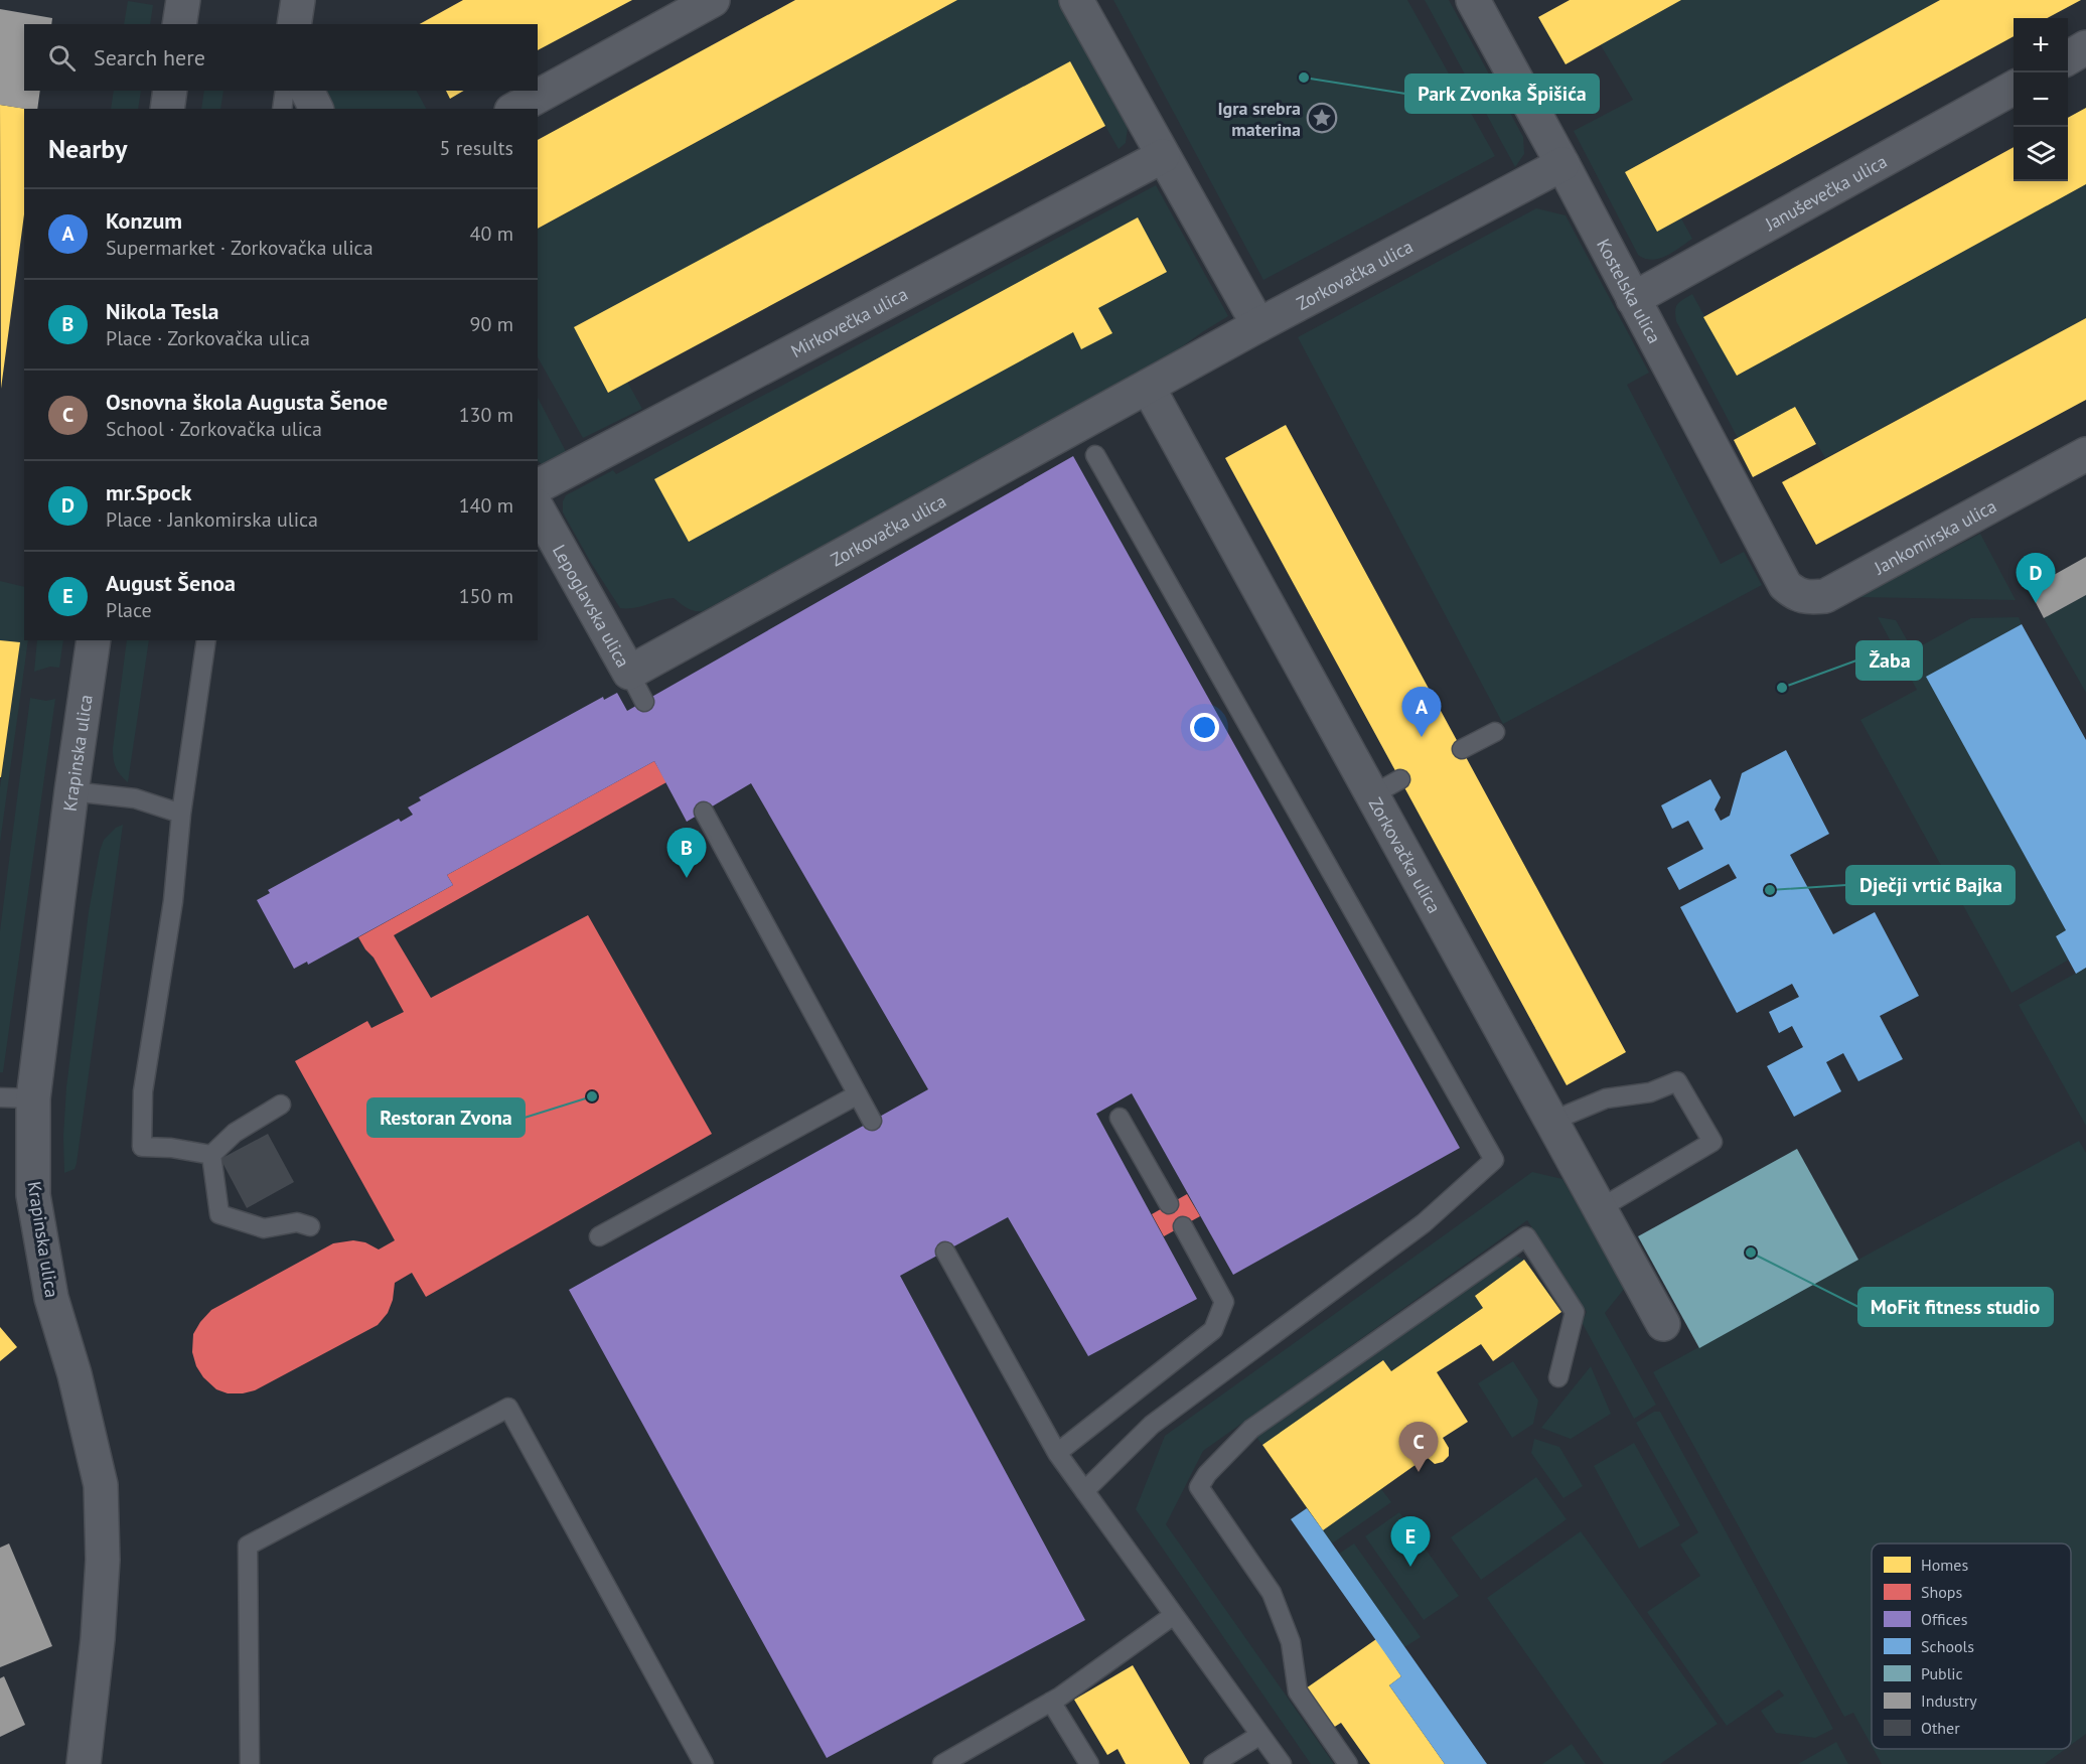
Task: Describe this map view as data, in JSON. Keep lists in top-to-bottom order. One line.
{"streets":{"street":["Januševečka ulica","Zorkovačka ulica","Kostelska ulica","Mirkovečka ulica","Jankomirska ulica","Lepoglavska ulica","Krapinska ulica"]},"crossings":[["Januševečka ulica","Kostelska ulica"],["Zorkovačka ulica","Kostelska ulica"],["Zorkovačka ulica","Lepoglavska ulica"],["Kostelska ulica","Jankomirska ulica"]],"places":{"other":["Park Zvonka Špišića","Žaba","Dječji vrtić Bajka","Restoran Zvona","MoFit fitness studio"],"place":["Igra srebra materina"]},"legend":["Homes","Shops","Offices","Schools","Public","Industry","Other"],"page":{"map_buttons":["+","−"],"search":"Search here","heading":["Nearby","5 results"],"list":[{"mark":"A","name":"Konzum","note":"Supermarket · Zorkovačka ulica","value":"40 m"},{"mark":"B","name":"Nikola Tesla","note":"Place · Zorkovačka ulica","value":"90 m"},{"mark":"C","name":"Osnovna škola Augusta Šenoe","note":"School · Zorkovačka ulica","value":"130 m"},{"mark":"D","name":"mr.Spock","note":"Place · Jankomirska ulica","value":"140 m"},{"mark":"E","name":"August Šenoa","note":"Place","value":"150 m"}],"pins":["D","A","B","C","E"]}}
